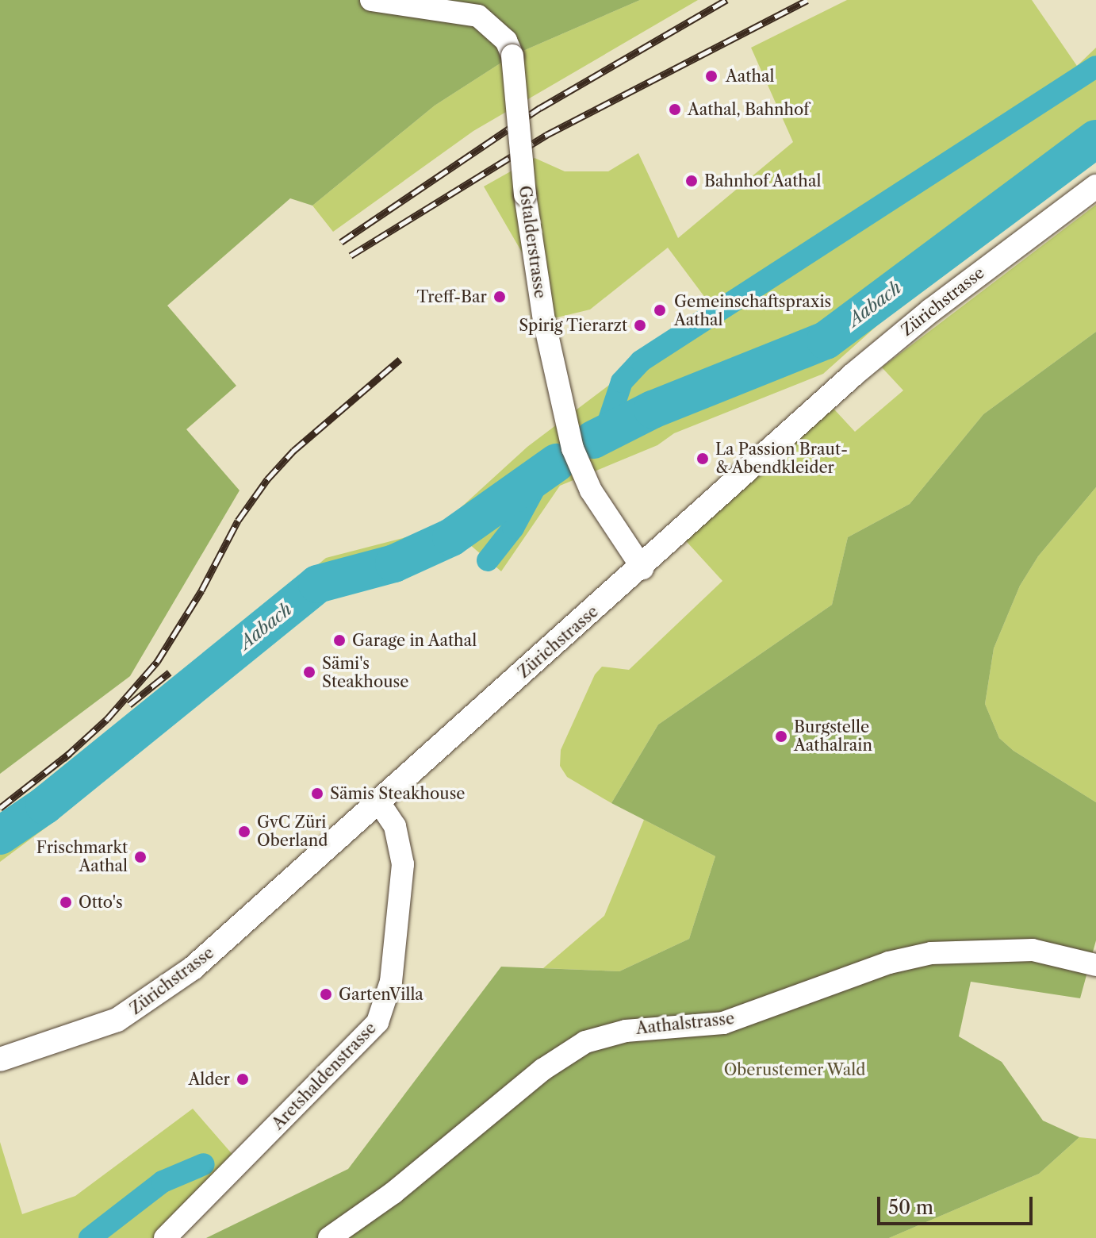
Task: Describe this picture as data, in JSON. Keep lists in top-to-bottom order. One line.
{"streets":{"main road":["Zürichstrasse"],"street":["Gstalderstrasse","Aathalstrasse","Aretshaldenstrasse"]},"crossings":[["Gstalderstrasse","Zürichstrasse"],["Zürichstrasse","Aretshaldenstrasse"]],"water":["Aabach"],"parks":["Oberustemer Wald"],"places":["Aathal","Aathal, Bahnhof","Bahnhof Aathal","Treff-Bar","Gemeinschaftspraxis Aathal","Spirig Tierarzt","La Passion Braut- & Abendkleider","Garage in Aathal","Sämi's Steakhouse","Burgstelle Aathalrain","Sämis Steakhouse","GvC Züri Oberland","Frischmarkt Aathal","Otto's","GartenVilla","Alder"],"scale_bar":"50 m"}
